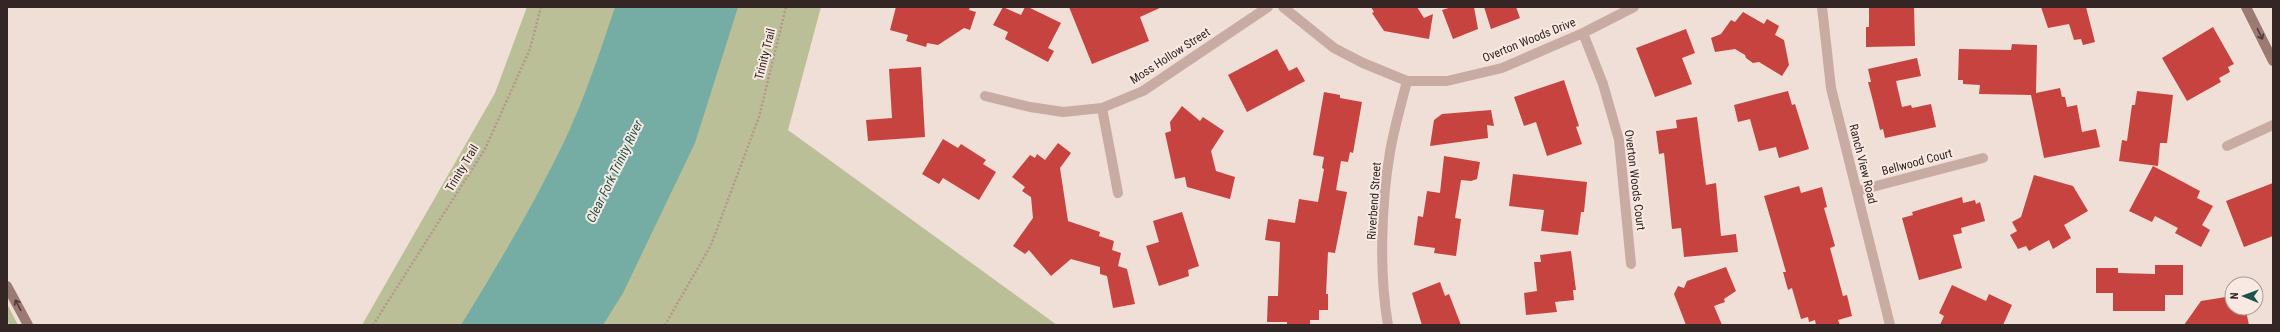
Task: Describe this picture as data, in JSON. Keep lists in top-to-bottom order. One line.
{"streets":{"street":["Overton Woods Drive","Moss Hollow Street","Bellwood Court","Ranch View Road","Overton Woods Court","Riverbend Street"],"path":["Trinity Trail"]},"crossings":[["Overton Woods Drive","Overton Woods Court"],["Overton Woods Drive","Riverbend Street"],["Bellwood Court","Ranch View Road"]],"water":["Clear Fork Trinity River"],"north":"left"}
